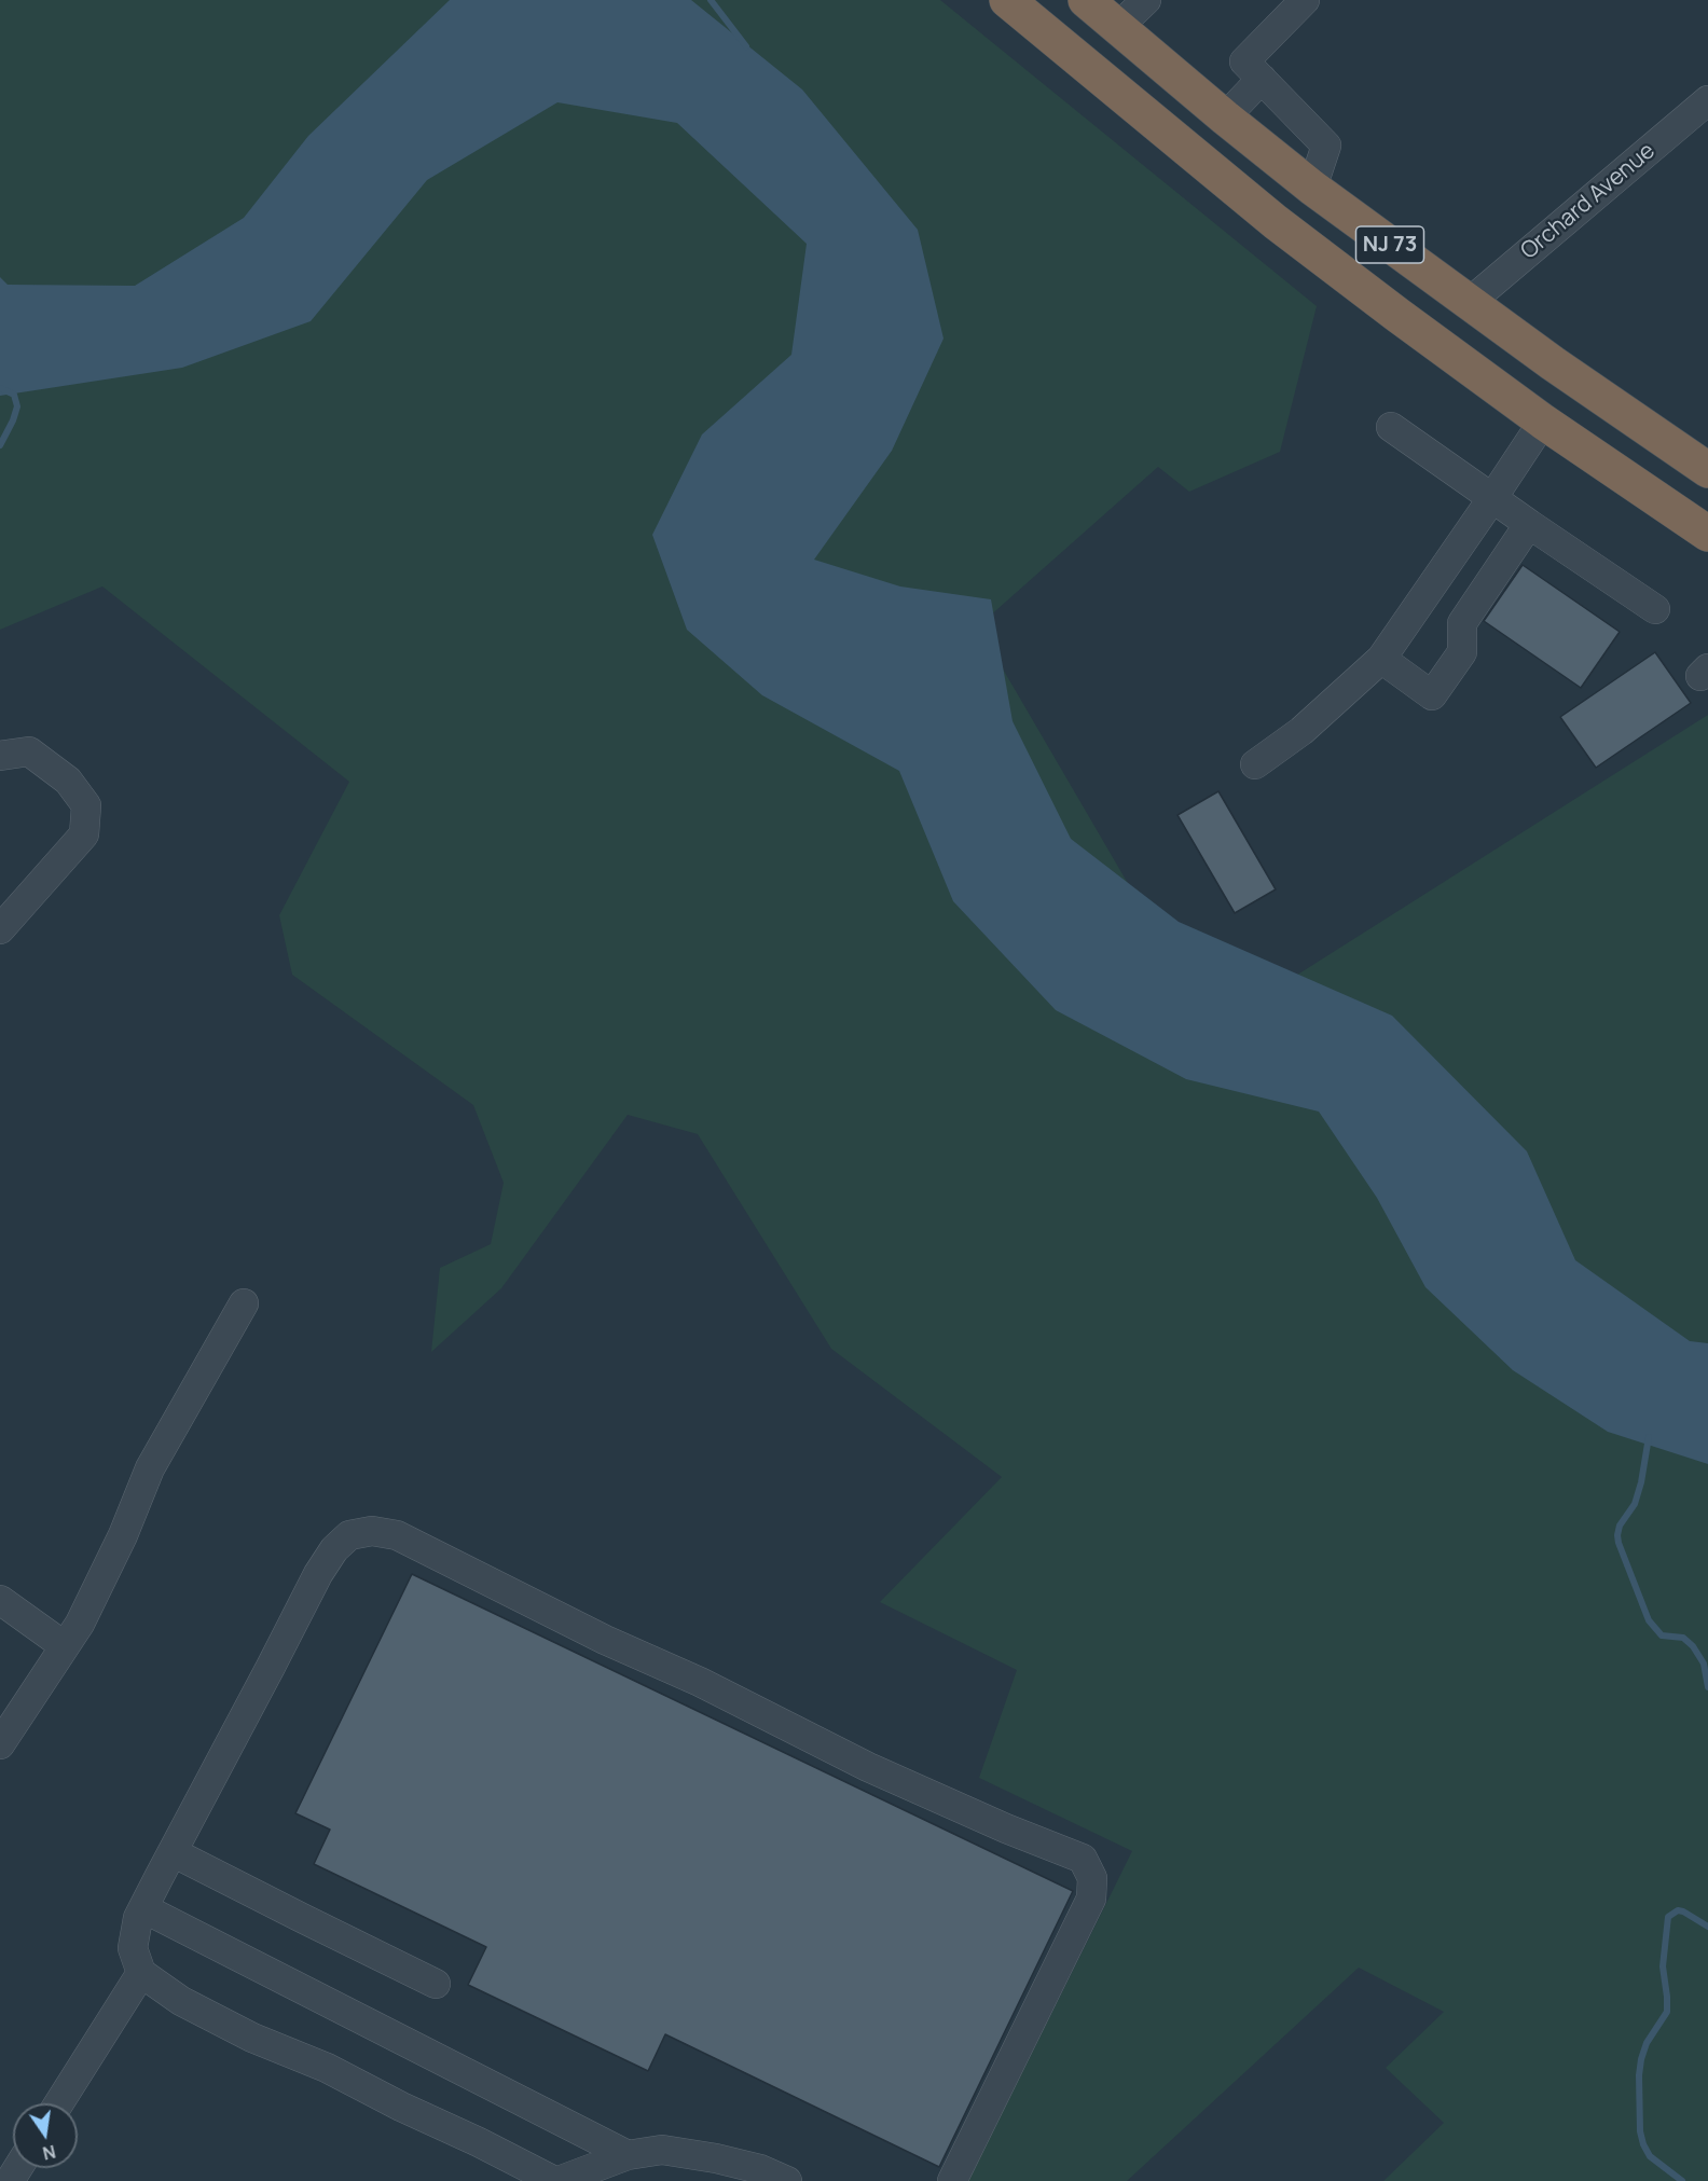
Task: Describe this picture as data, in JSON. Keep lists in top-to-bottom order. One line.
{"streets":{"highway":["NJ 73"],"street":["Orchard Avenue"]},"crossings":[["Orchard Avenue","NJ 73"]],"north":"bottom"}
